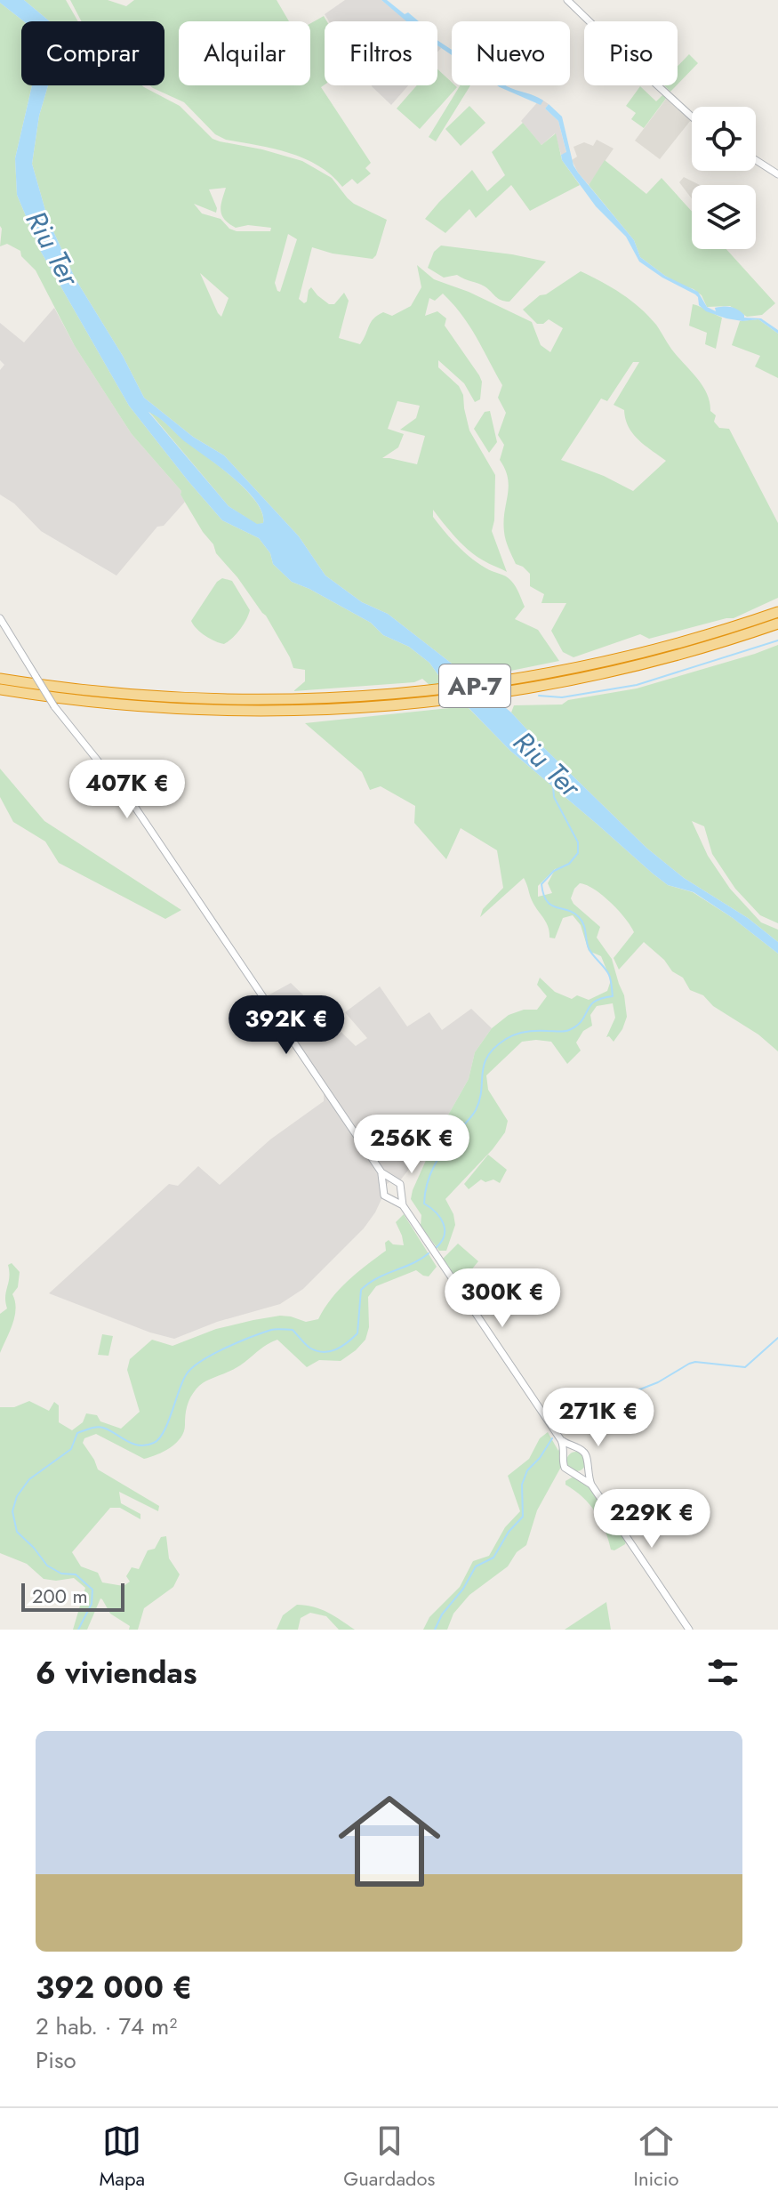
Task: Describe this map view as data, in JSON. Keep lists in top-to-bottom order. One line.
{"streets":{"highway":["AP-7"]},"water":["Riu Ter"],"scale_bar":"200 m","page":{"chip":["Comprar","Alquilar","Filtros","Nuevo","Piso"],"price":["407K €","392K €","256K €","300K €","271K €","229K €"],"scale":"200 m","heading":"6 viviendas","list":[{"name":"392 000 €","note":"2 hab. · 74 m² · Piso"}],"tabs":["Mapa","Guardados","Inicio"]}}
